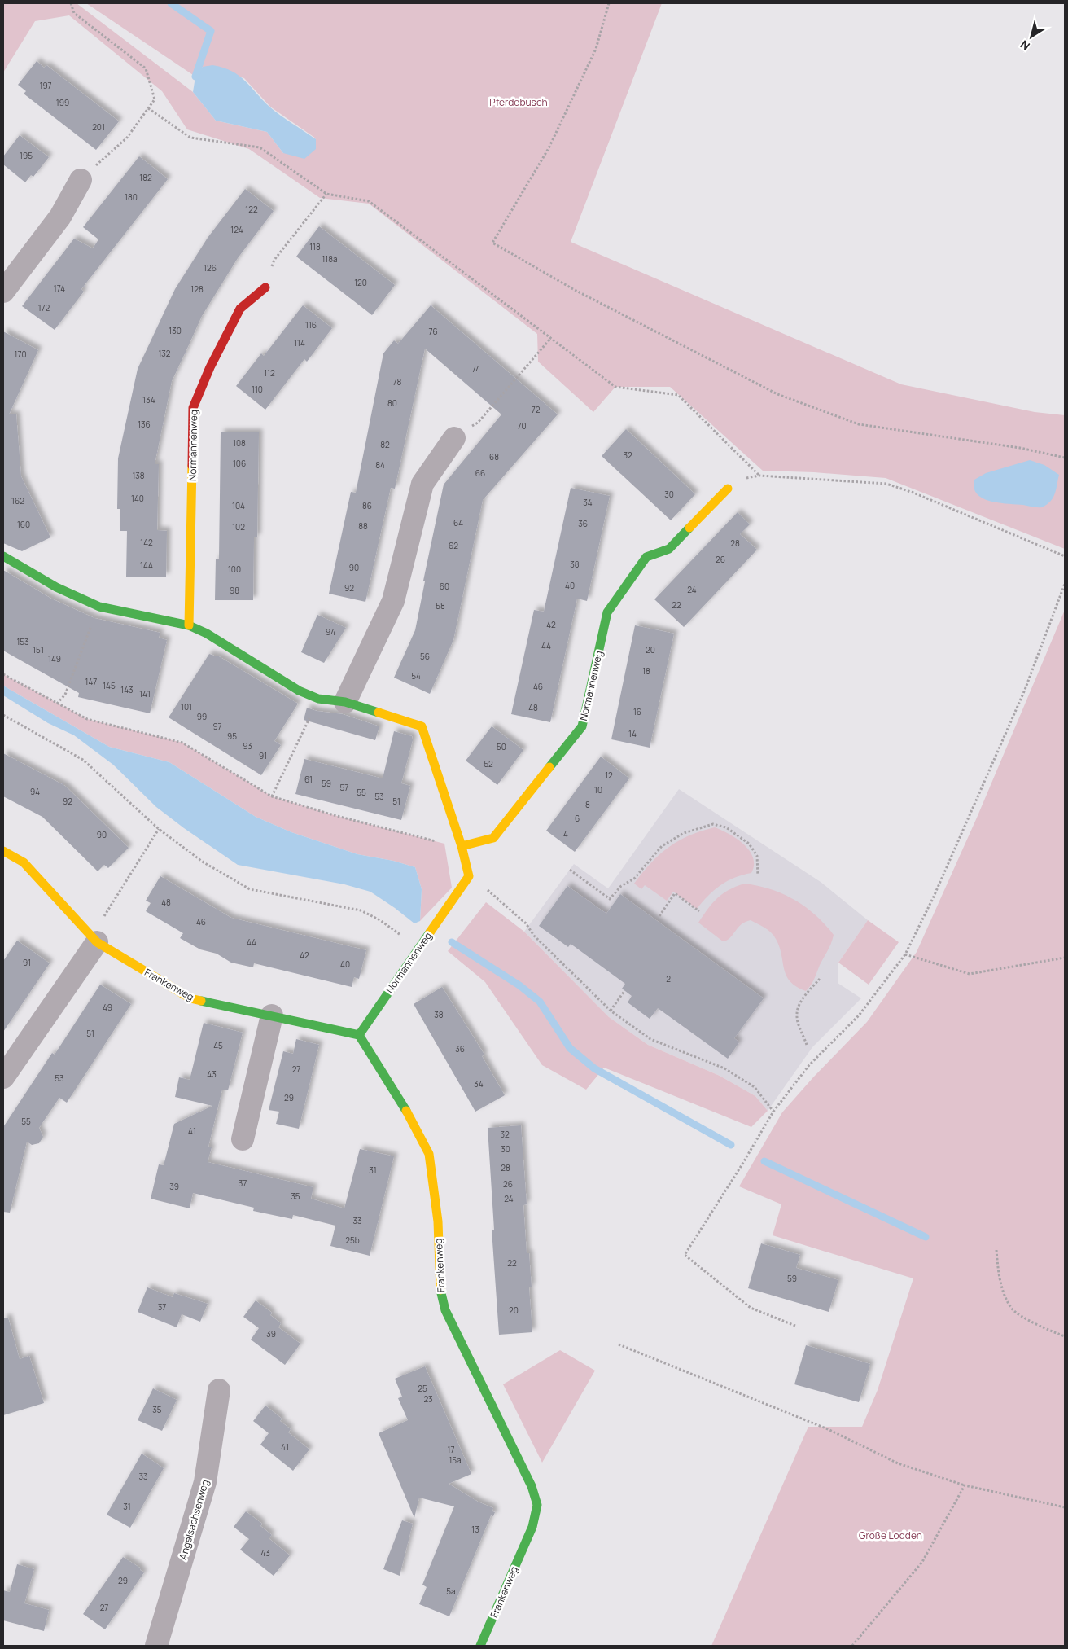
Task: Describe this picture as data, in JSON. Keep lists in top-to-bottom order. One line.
{"streets":{"street":["Normannenweg","Frankenweg","Angelsachsenweg"]},"crossings":[["Normannenweg","Frankenweg"]],"parks":["Pferdebusch","Große Lodden"],"house_numbers":["197","199","201","195","182","180","122","124","118","118a","126","120","174","128","172","116","130","76","114","132","170","74","112","78","110","134","80","72","136","70","108","82","32","68","106","84","66","138","30","140","162","34","104","86","64","36","160","88","102","142","28","62","26","38","144","90","100","40","60","92","24","98","22","58","42","94","153","44","151","20","56","149","18","54","147","145","46","143","141","101","48","16","99","97","14","95","93","50","91","52","12","61","59","57","10","94","55","53","92","51","8","6","4","90","48","46","44","42","91","40","2","49","38","51","45","36","27","43","53","34","29","55","41","32","30","28","31","37","26","39","35","24","33","25b","22","59","37","20","39","25","23","35","41","17","15a","33","31","13","43","29","5a","27"],"north":"bottom left"}
